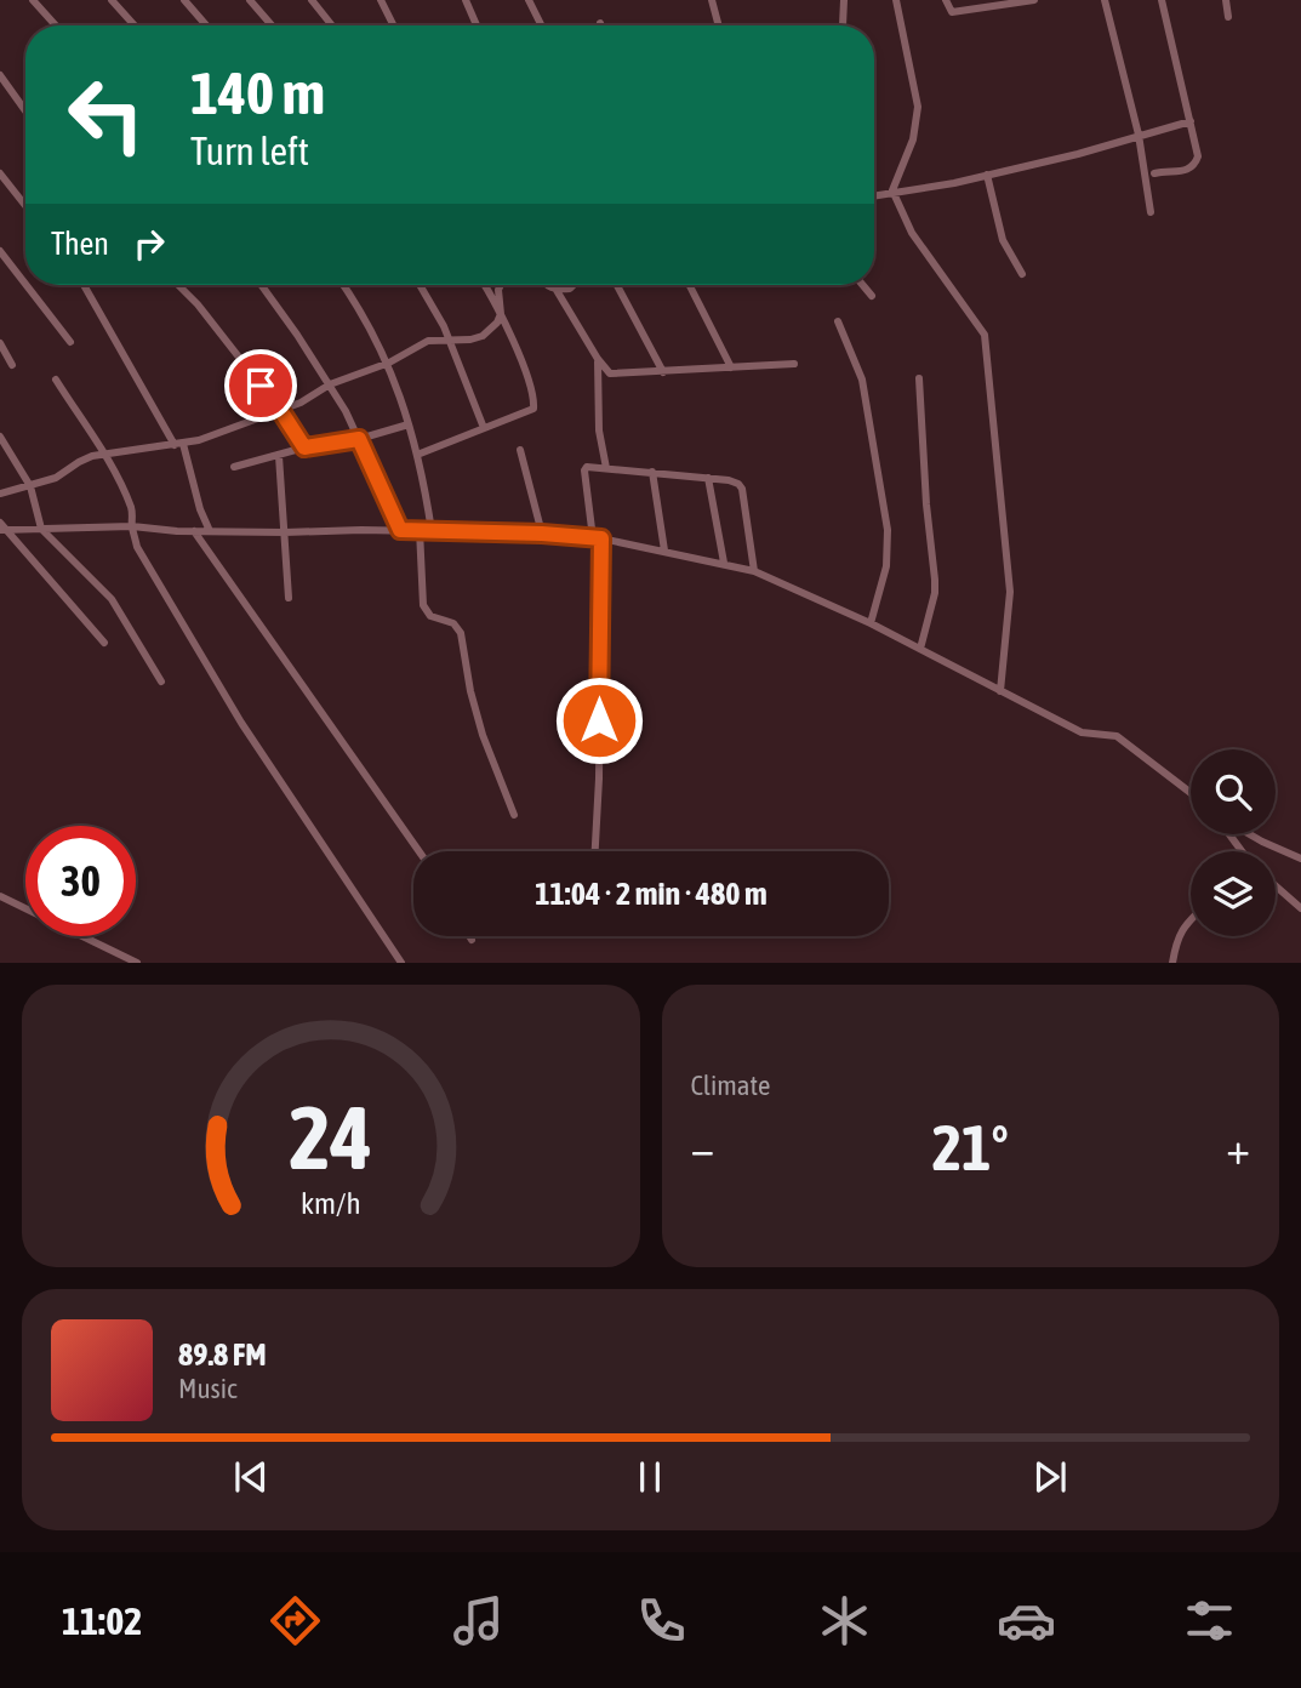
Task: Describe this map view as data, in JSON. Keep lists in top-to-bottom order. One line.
{"page":{"turn":["140 m","Turn left"],"then":"Then","limit":"30","trip":"11:04 · 2 min · 480 m","tile":"Climate","heat":["−","21°","+"],"song":["89.8 FM","Music"],"tabs":"11:02","gauge":["24","km/h"]}}
